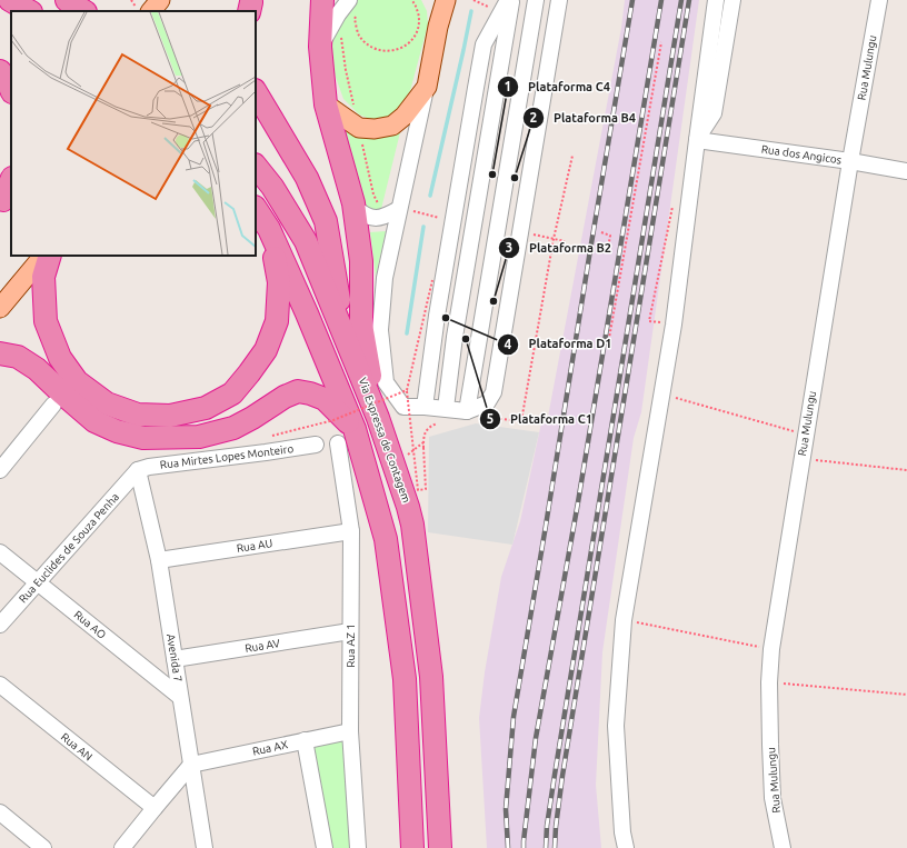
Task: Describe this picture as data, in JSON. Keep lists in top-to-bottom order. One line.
{"streets":{"highway":["Via Expressa de Contagem"],"street":["Rua Mulungu","Rua dos Angicos","Rua Mirtes Lopes Monteiro","Rua AU","Rua Euclides de Souza Penha","Rua AO","Rua AV","Rua AZ 1","Avenida 7","Rua AN","Rua AX"]},"crossings":[["Rua Mulungu","Rua dos Angicos"],["Rua Mirtes Lopes Monteiro","Rua Euclides de Souza Penha"],["Rua Mirtes Lopes Monteiro","Avenida 7"],["Rua AU","Rua AZ 1"],["Rua AU","Avenida 7"],["Rua Euclides de Souza Penha","Rua AO"],["Rua Euclides de Souza Penha","Avenida 7"],["Rua AO","Avenida 7"],["Rua AV","Rua AZ 1"],["Rua AV","Avenida 7"],["Rua AZ 1","Rua AX"],["Avenida 7","Rua AX"]],"places":["Plataforma C4","Plataforma B4","Plataforma B2","Plataforma D1","Plataforma C1"]}
